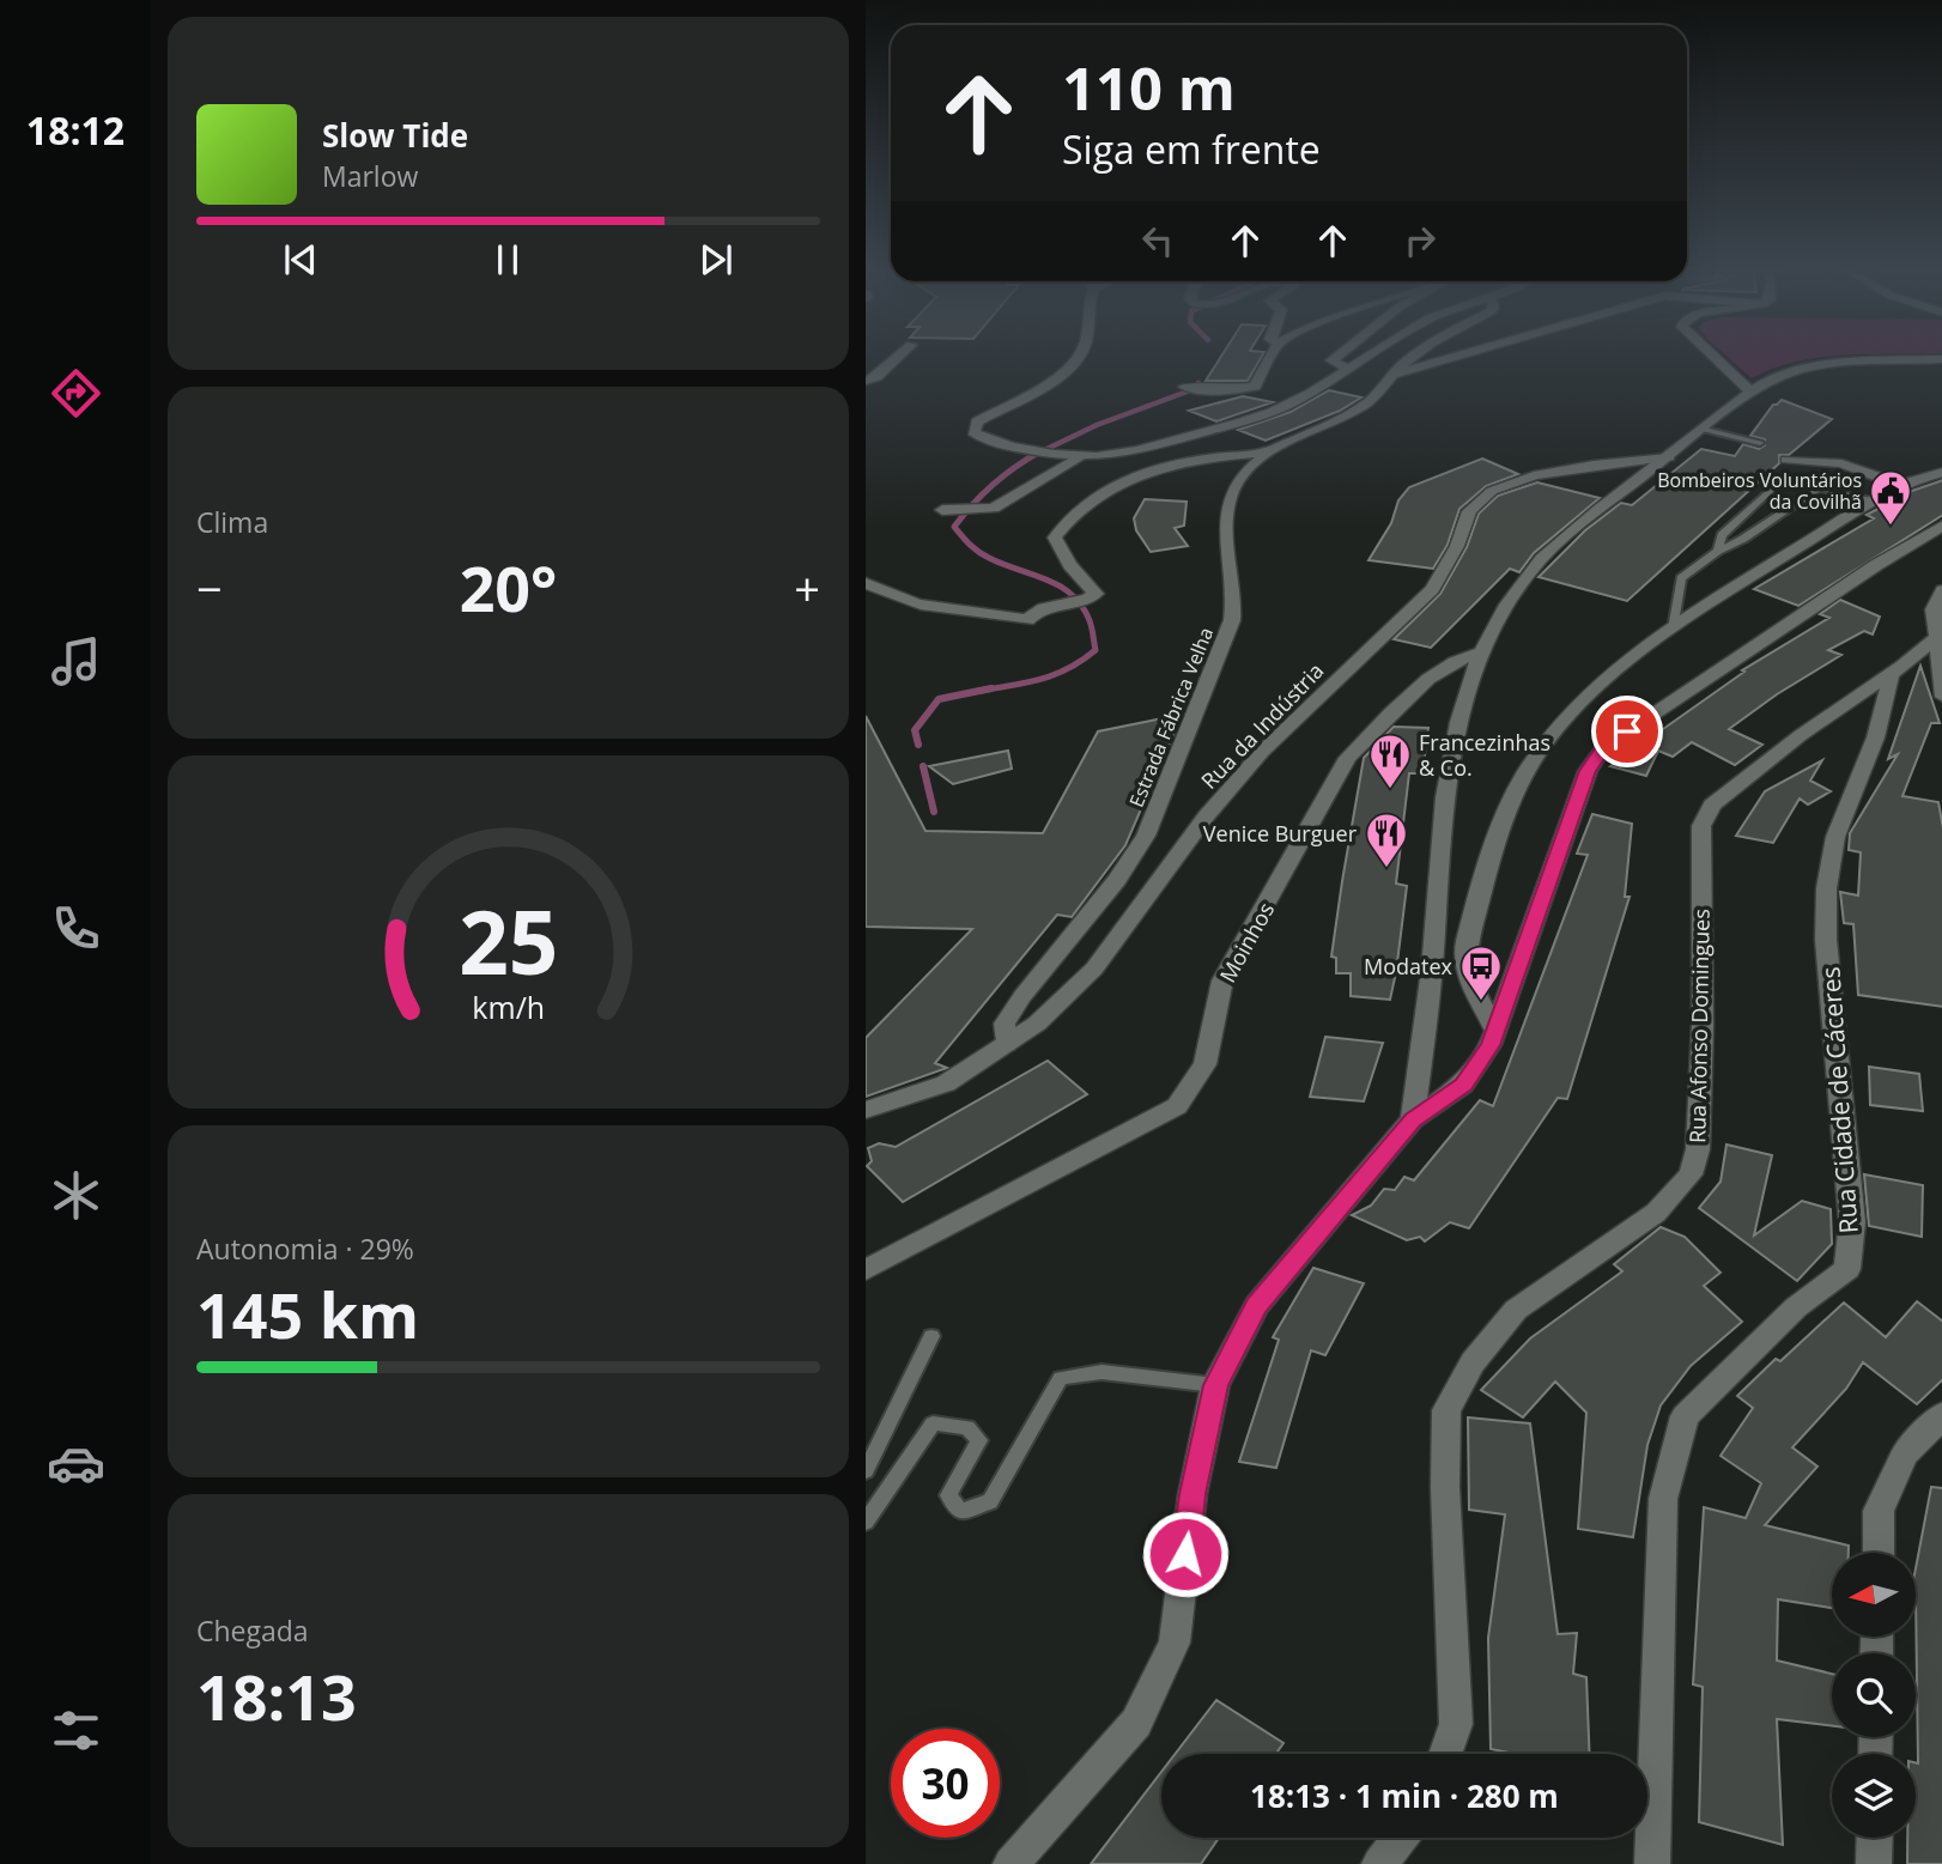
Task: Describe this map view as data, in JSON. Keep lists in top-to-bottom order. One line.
{"streets":{"street":["Estrada Fábrica Velha","Rua da Indústria","Moinhos","Rua Afonso Domingues","Rua Cidade de Cáceres"]},"crossings":[["Estrada Fábrica Velha","Rua da Indústria"],["Rua Afonso Domingues","Rua Cidade de Cáceres"]],"places":{"public building":["Bombeiros Voluntários da Covilhã"],"restaurant":["Francezinhas & Co.","Venice Burguer"],"bus stop":["Modatex"]},"north":"left","page":{"tabs":"18:12","turn":["110 m","Siga em frente"],"song":["Slow Tide","Marlow"],"tile":["Clima",["Autonomia · 29%","145 km"],["Chegada","18:13"]],"heat":["−","20°","+"],"limit":"30","trip":"18:13 · 1 min · 280 m","gauge":["25","km/h"]}}
